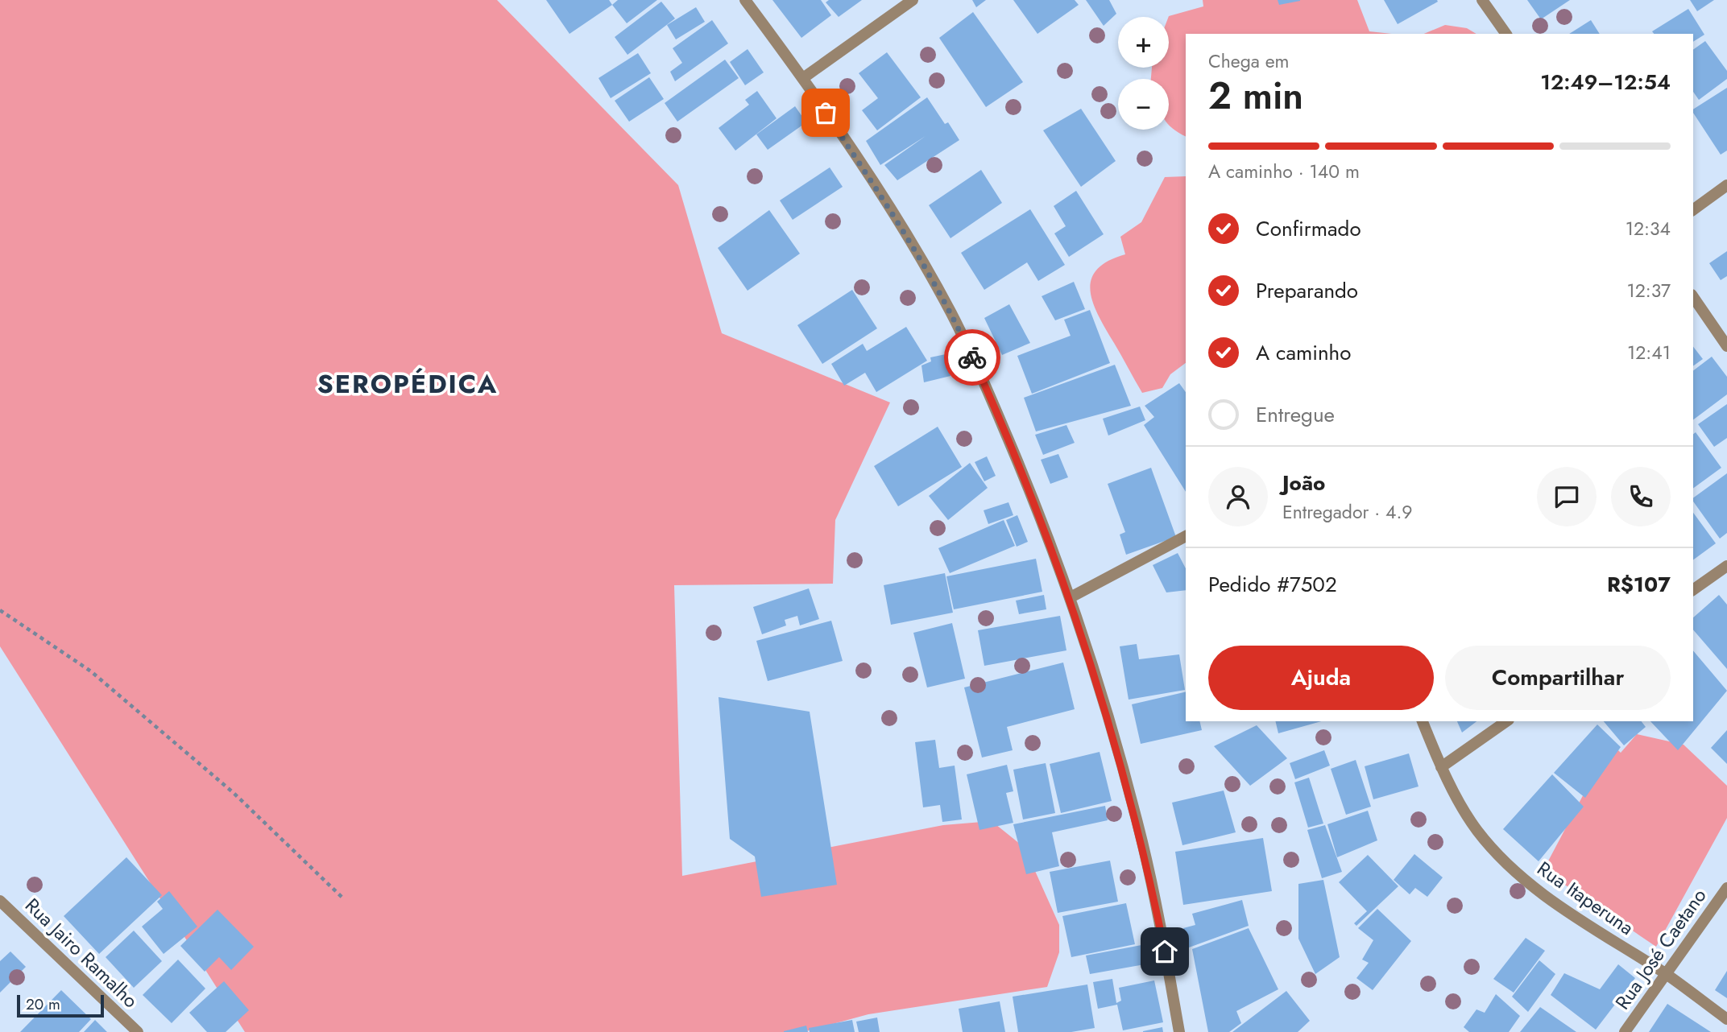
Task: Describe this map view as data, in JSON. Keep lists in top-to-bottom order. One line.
{"streets":{"street":["Rua Itaperuna","Rua José Caetano","Rua Jairo Ramalho"]},"crossings":[["Rua Itaperuna","Rua José Caetano"]],"districts":["SEROPÉDICA"],"scale_bar":"20 m","page":{"map_buttons":["+","−"],"heading":["2 min","Chega em","12:49–12:54"],"panel":["João","Entregador · 4.9","Pedido #7502","R$107"],"bar":"A caminho · 140 m","list":[["Confirmado","12:34"],["Preparando","12:37"],["A caminho","12:41"],"Entregue"],"buttons":["Ajuda","Compartilhar"],"scale":"20 m"}}
